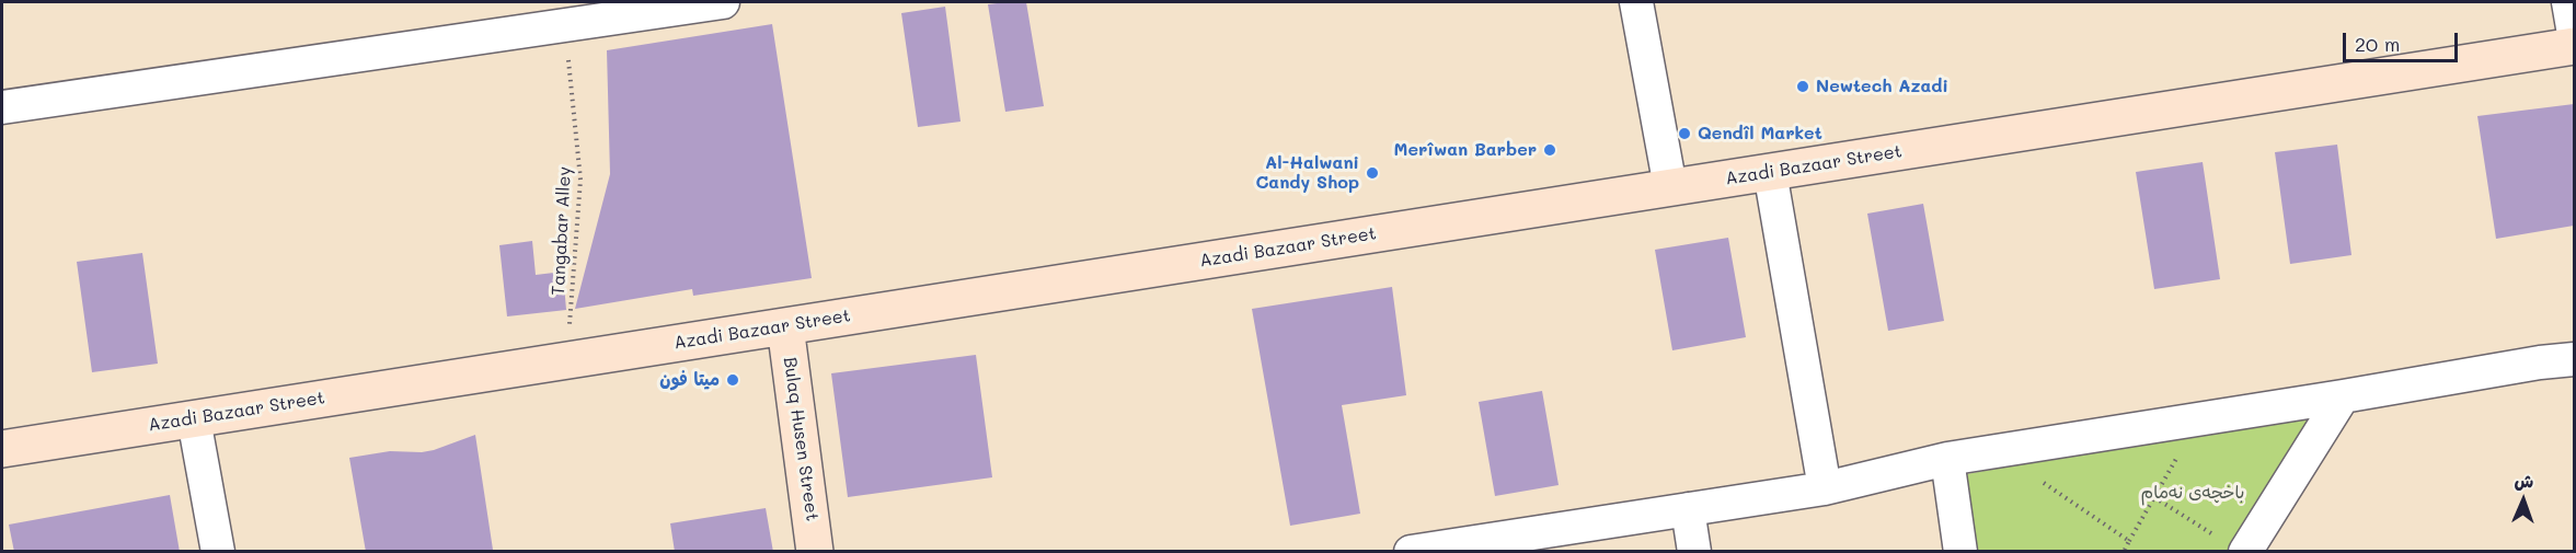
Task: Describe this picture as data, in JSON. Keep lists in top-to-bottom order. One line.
{"streets":{"street":["Azadi Bazaar Street","Bulaq Husen Street"],"path":["Tangabar Alley"]},"crossings":[["Azadi Bazaar Street","Tangabar Alley"],["Azadi Bazaar Street","Bulaq Husen Street"]],"parks":["باخچەی نەمام"],"places":["Newtech Azadi","Qendîl Market","Merîwan Barber","Al-Halwani Candy Shop","ميتا فون"],"scale_bar":"20 m","north":"top"}
